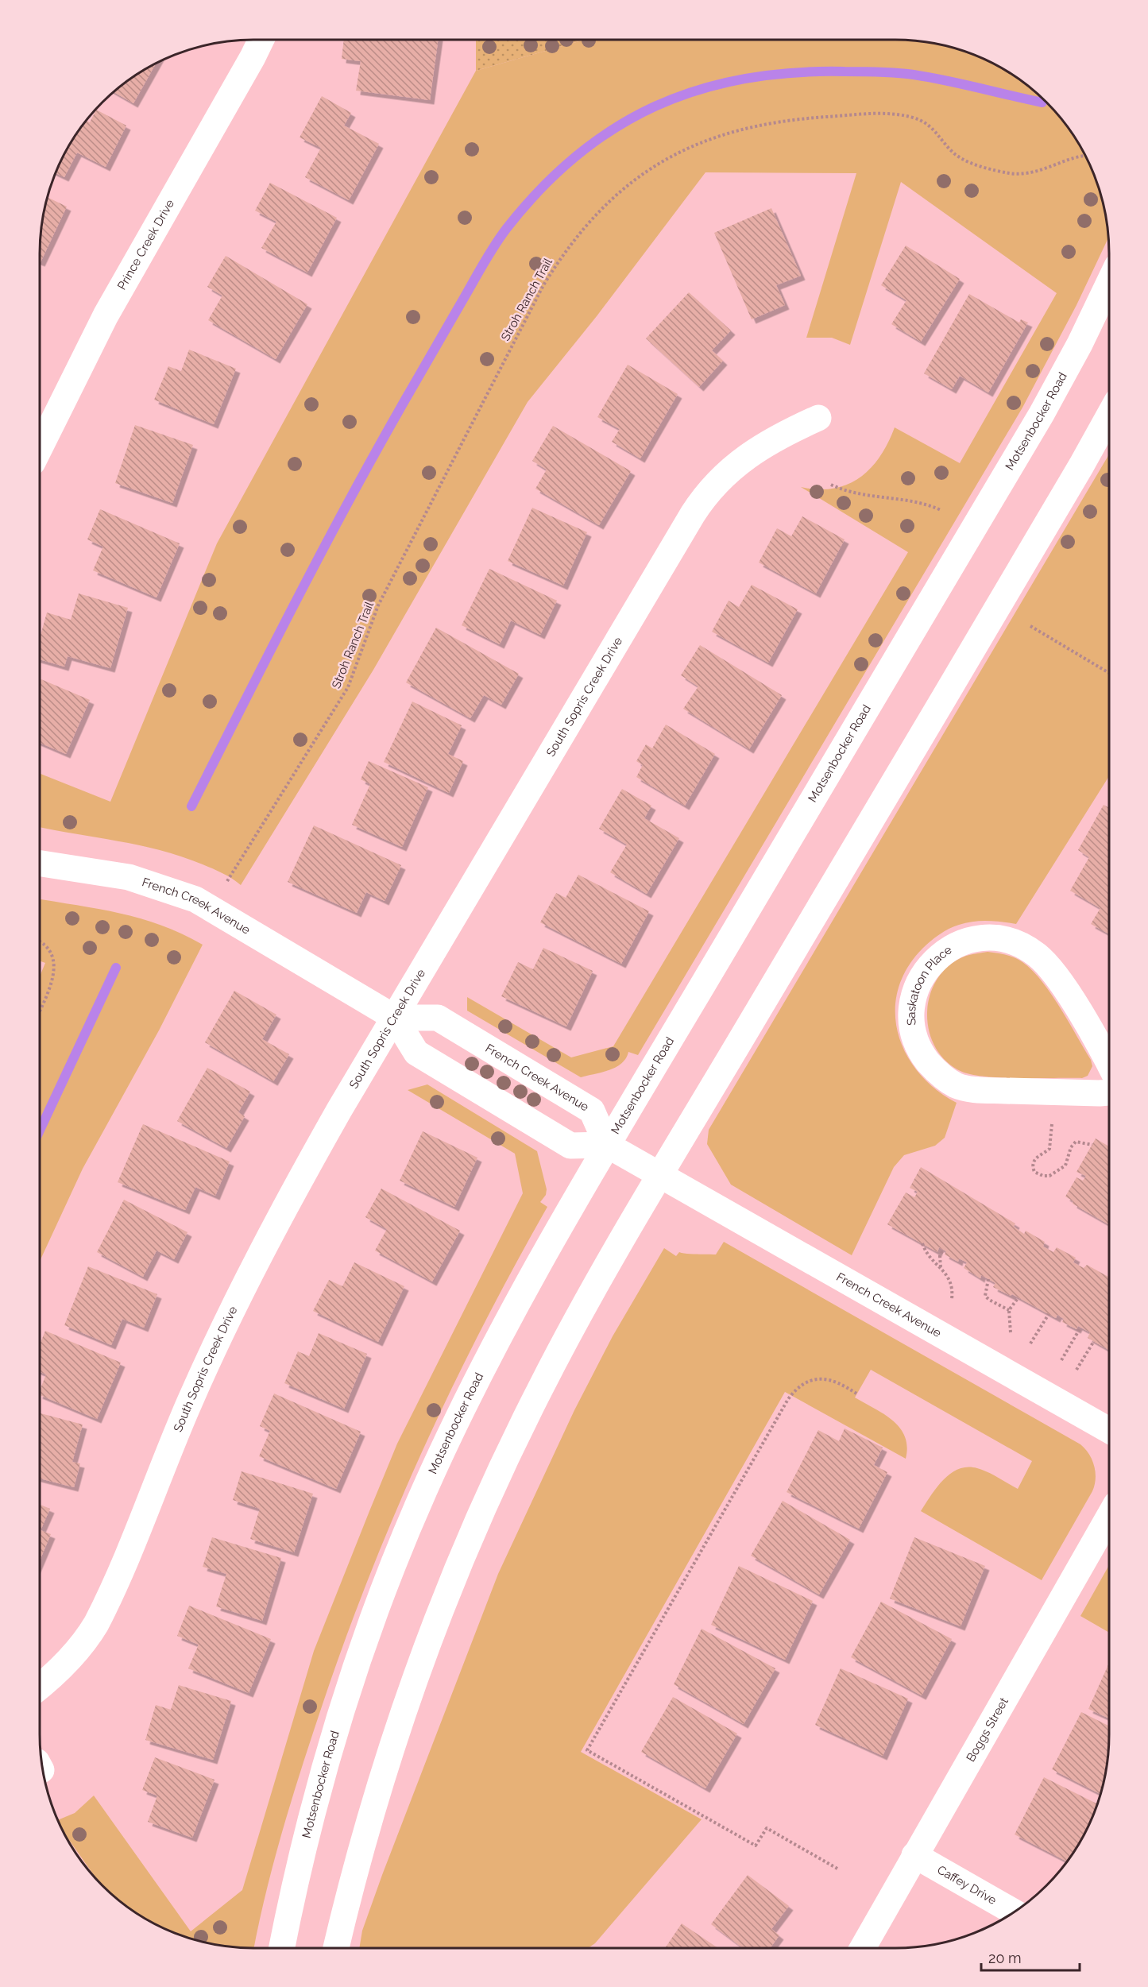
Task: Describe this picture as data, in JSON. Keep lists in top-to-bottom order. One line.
{"streets":{"street":["Prince Creek Drive","Motsenbocker Road","South Sopris Creek Drive","French Creek Avenue","Saskatoon Place","Boggs Street","Caffey Drive"],"path":["Stroh Ranch Trail"]},"crossings":[["Motsenbocker Road","French Creek Avenue"],["South Sopris Creek Drive","French Creek Avenue"],["Boggs Street","Caffey Drive"]],"scale_bar":"20 m"}
